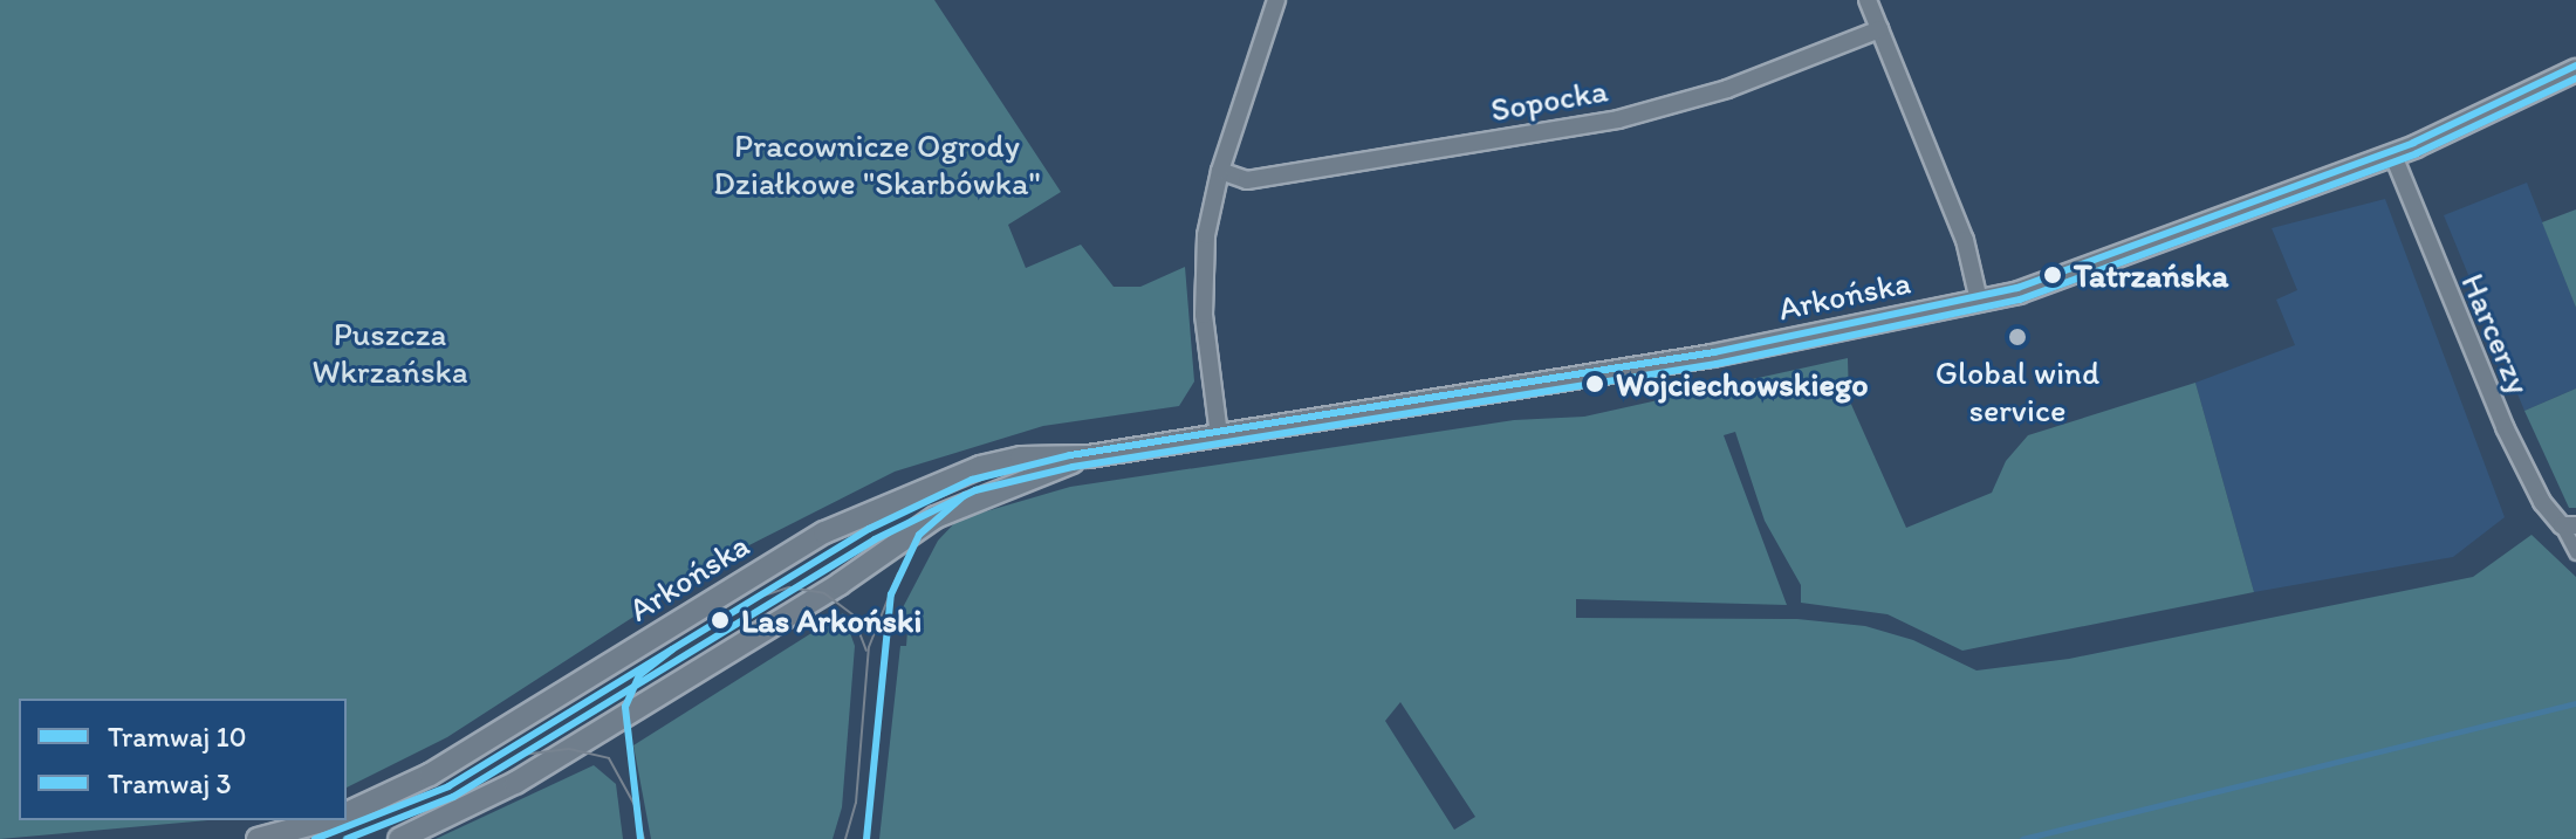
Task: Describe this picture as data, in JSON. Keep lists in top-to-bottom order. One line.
{"streets":{"street":["Sopocka","Arkońska","Harcerzy"]},"crossings":[["Arkońska","Harcerzy"]],"parks":["Pracownicze Ogrody Działkowe \"Skarbówka\"","Puszcza Wkrzańska"],"places":["Tatrzańska","Global wind service","Wojciechowskiego","Las Arkoński"],"lines":["tram line 10","tram line 3"],"legend":["Tramwaj 10","Tramwaj 3"]}
